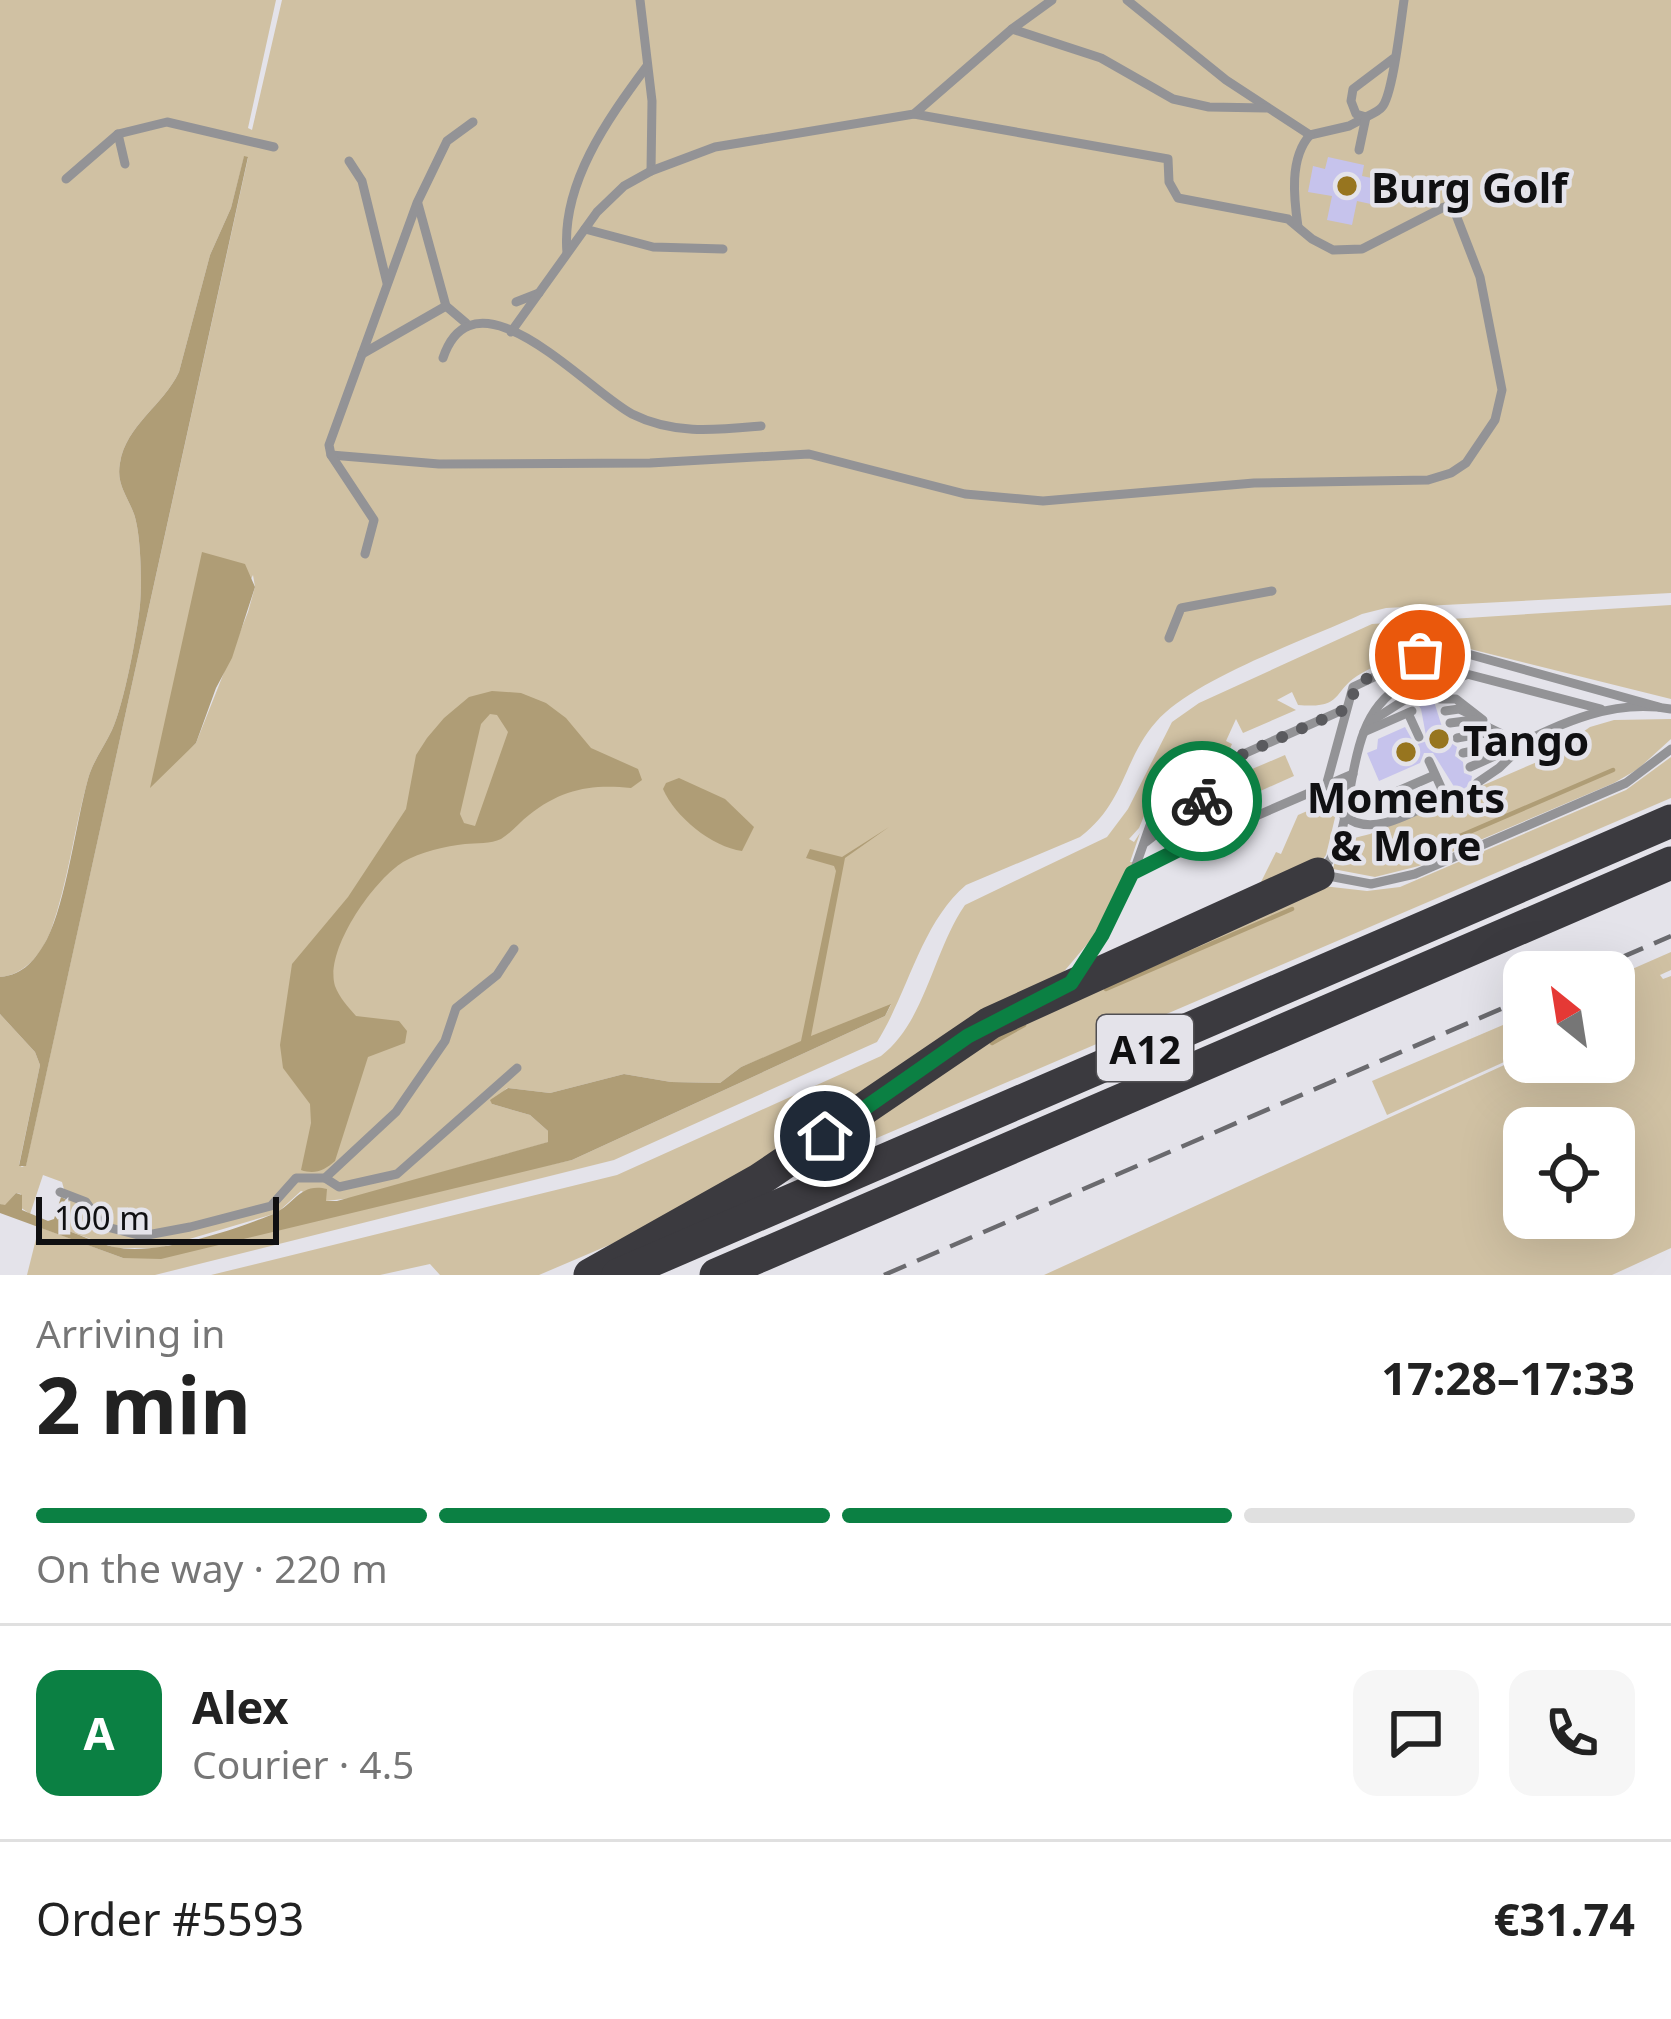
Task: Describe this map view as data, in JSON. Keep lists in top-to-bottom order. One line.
{"streets":{"highway":["A12"]},"places":["Burg Golf","Tango","Moments & More"],"scale_bar":"100 m","north":"top left","page":{"scale":"100 m","heading":["2 min","Arriving in","17:28–17:33"],"panel":["Alex","Courier · 4.5","Order #5593","€31.74"],"bar":"On the way · 220 m","round":"A"}}
